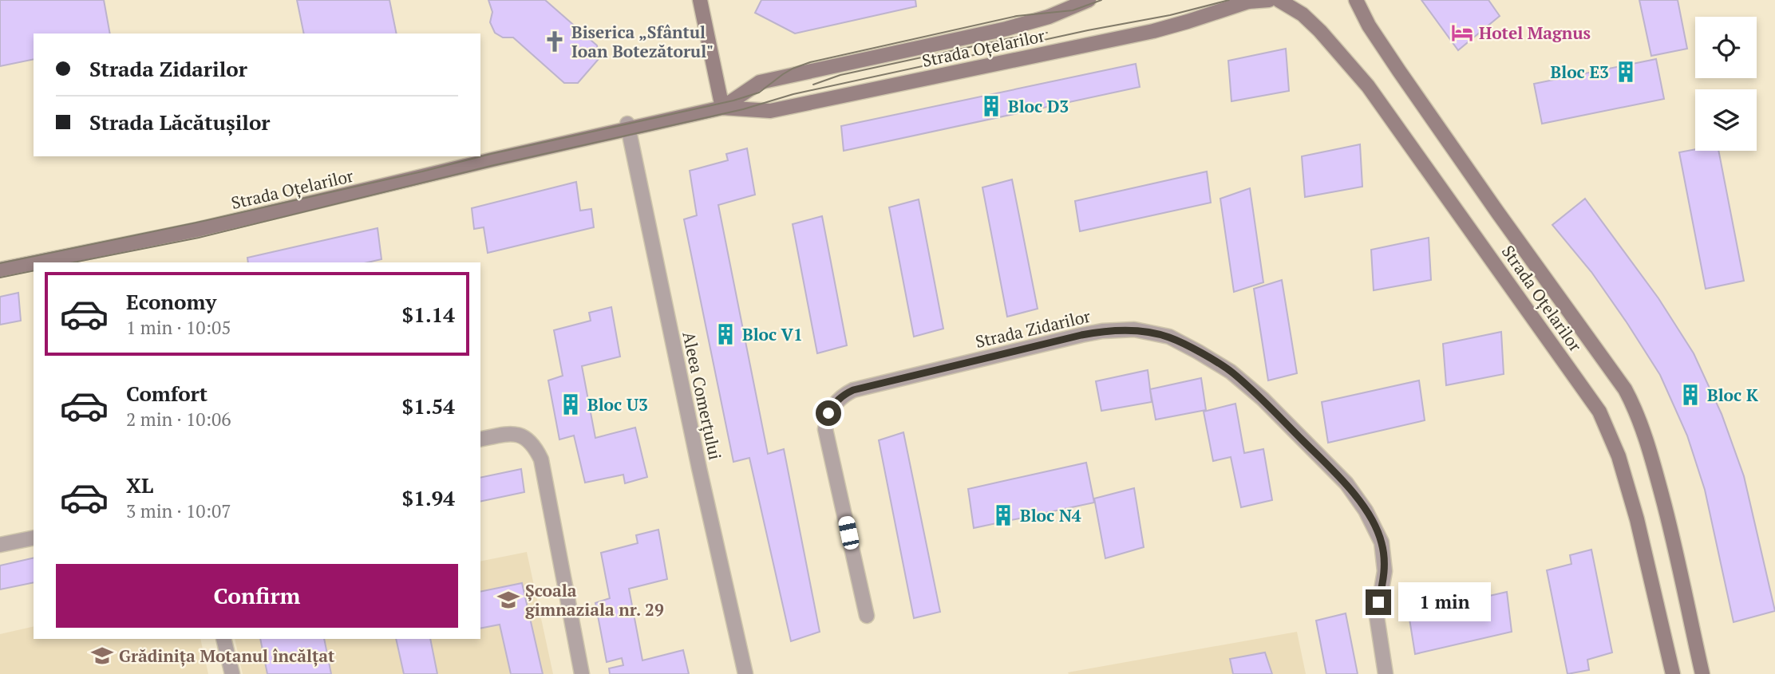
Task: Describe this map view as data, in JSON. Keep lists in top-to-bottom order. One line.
{"streets":{"main road":["Strada Oțelarilor"],"street":["Strada Zidarilor","Aleea Comerțului"]},"crossings":[["Strada Oțelarilor","Aleea Comerțului"]],"places":{"hotel":["Hotel Magnus"],"church":["Biserica „Sfântul Ioan Botezătorul\""],"building":["Bloc E3","Bloc D3","Bloc V1","Bloc K","Bloc U3","Bloc N4"],"school or university":["Școala gimnaziala nr. 29","Grădinița Motanul încălțat"]},"page":{"banner":["Strada Zidarilor","Strada Lăcătușilor"],"list":[{"name":"Economy","note":"1 min · 10:05","value":"$1.14"},{"name":"Comfort","note":"2 min · 10:06","value":"$1.54"},{"name":"XL","note":"3 min · 10:07","value":"$1.94"}],"buttons":"Confirm","bubble":"1 min"}}
